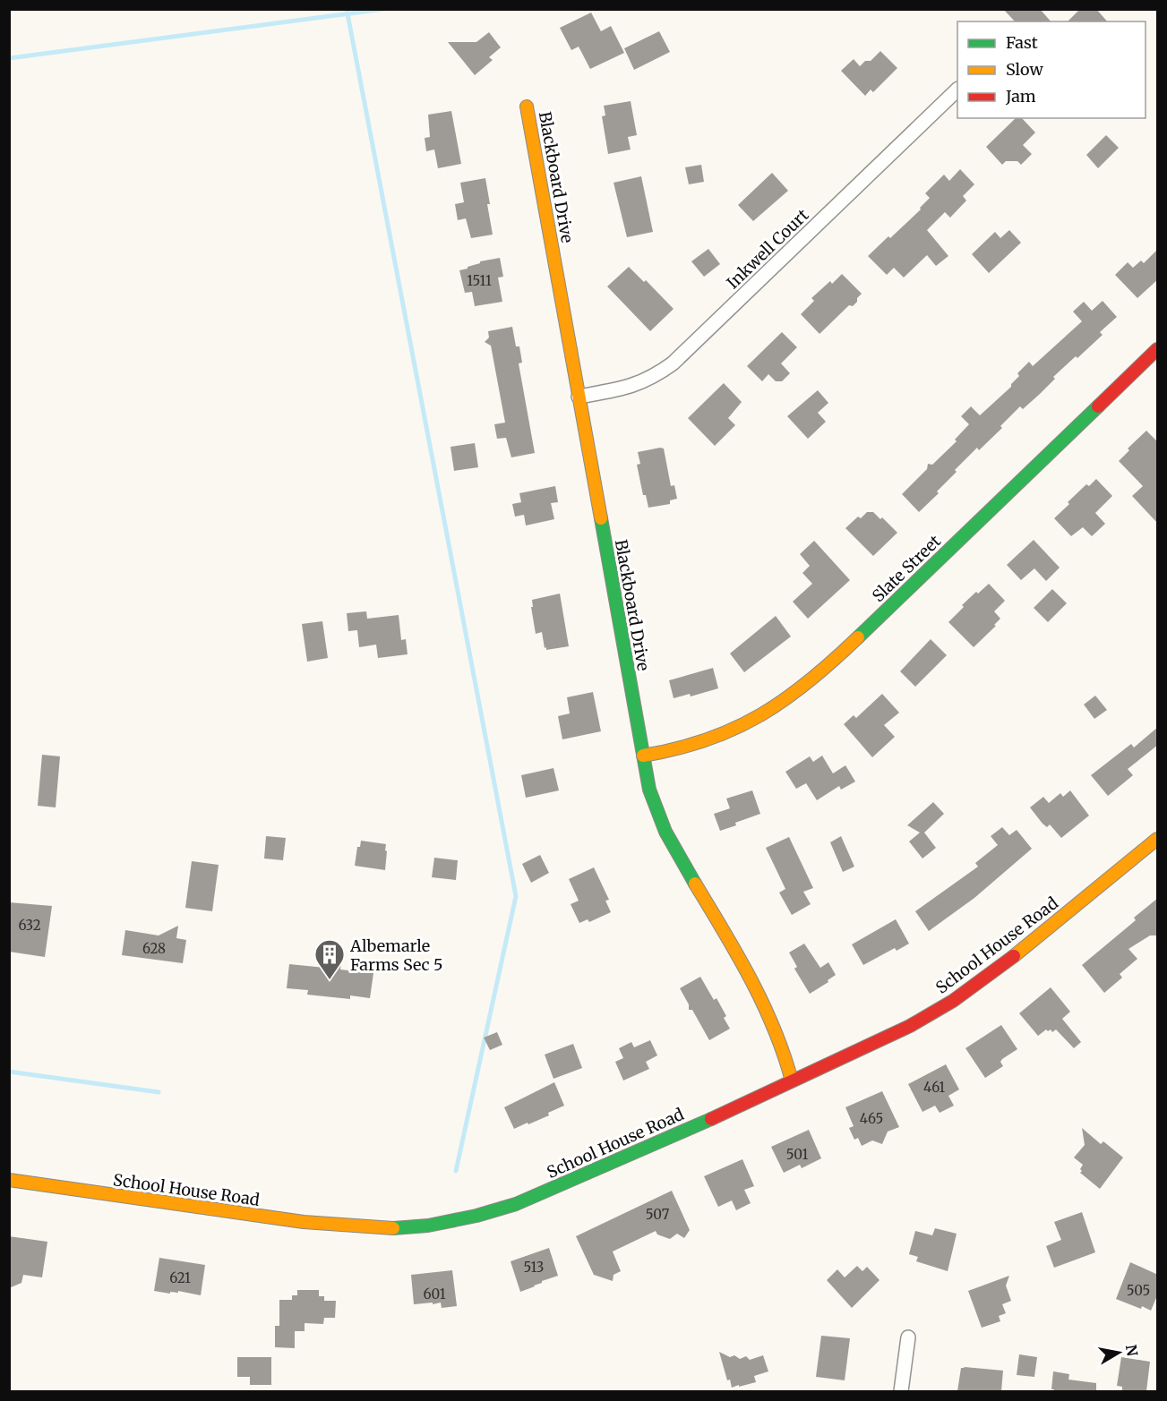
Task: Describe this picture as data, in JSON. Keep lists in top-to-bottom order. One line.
{"streets":{"street":["Blackboard Drive","Inkwell Court","Slate Street","School House Road"]},"crossings":[["Blackboard Drive","Inkwell Court"],["Blackboard Drive","Slate Street"],["Blackboard Drive","School House Road"]],"places":{"building":["Albemarle Farms Sec 5"]},"house_numbers":["1511","632","628","461","465","501","507","513","621","505","601"],"legend":["Fast","Slow","Jam"],"north":"right"}
